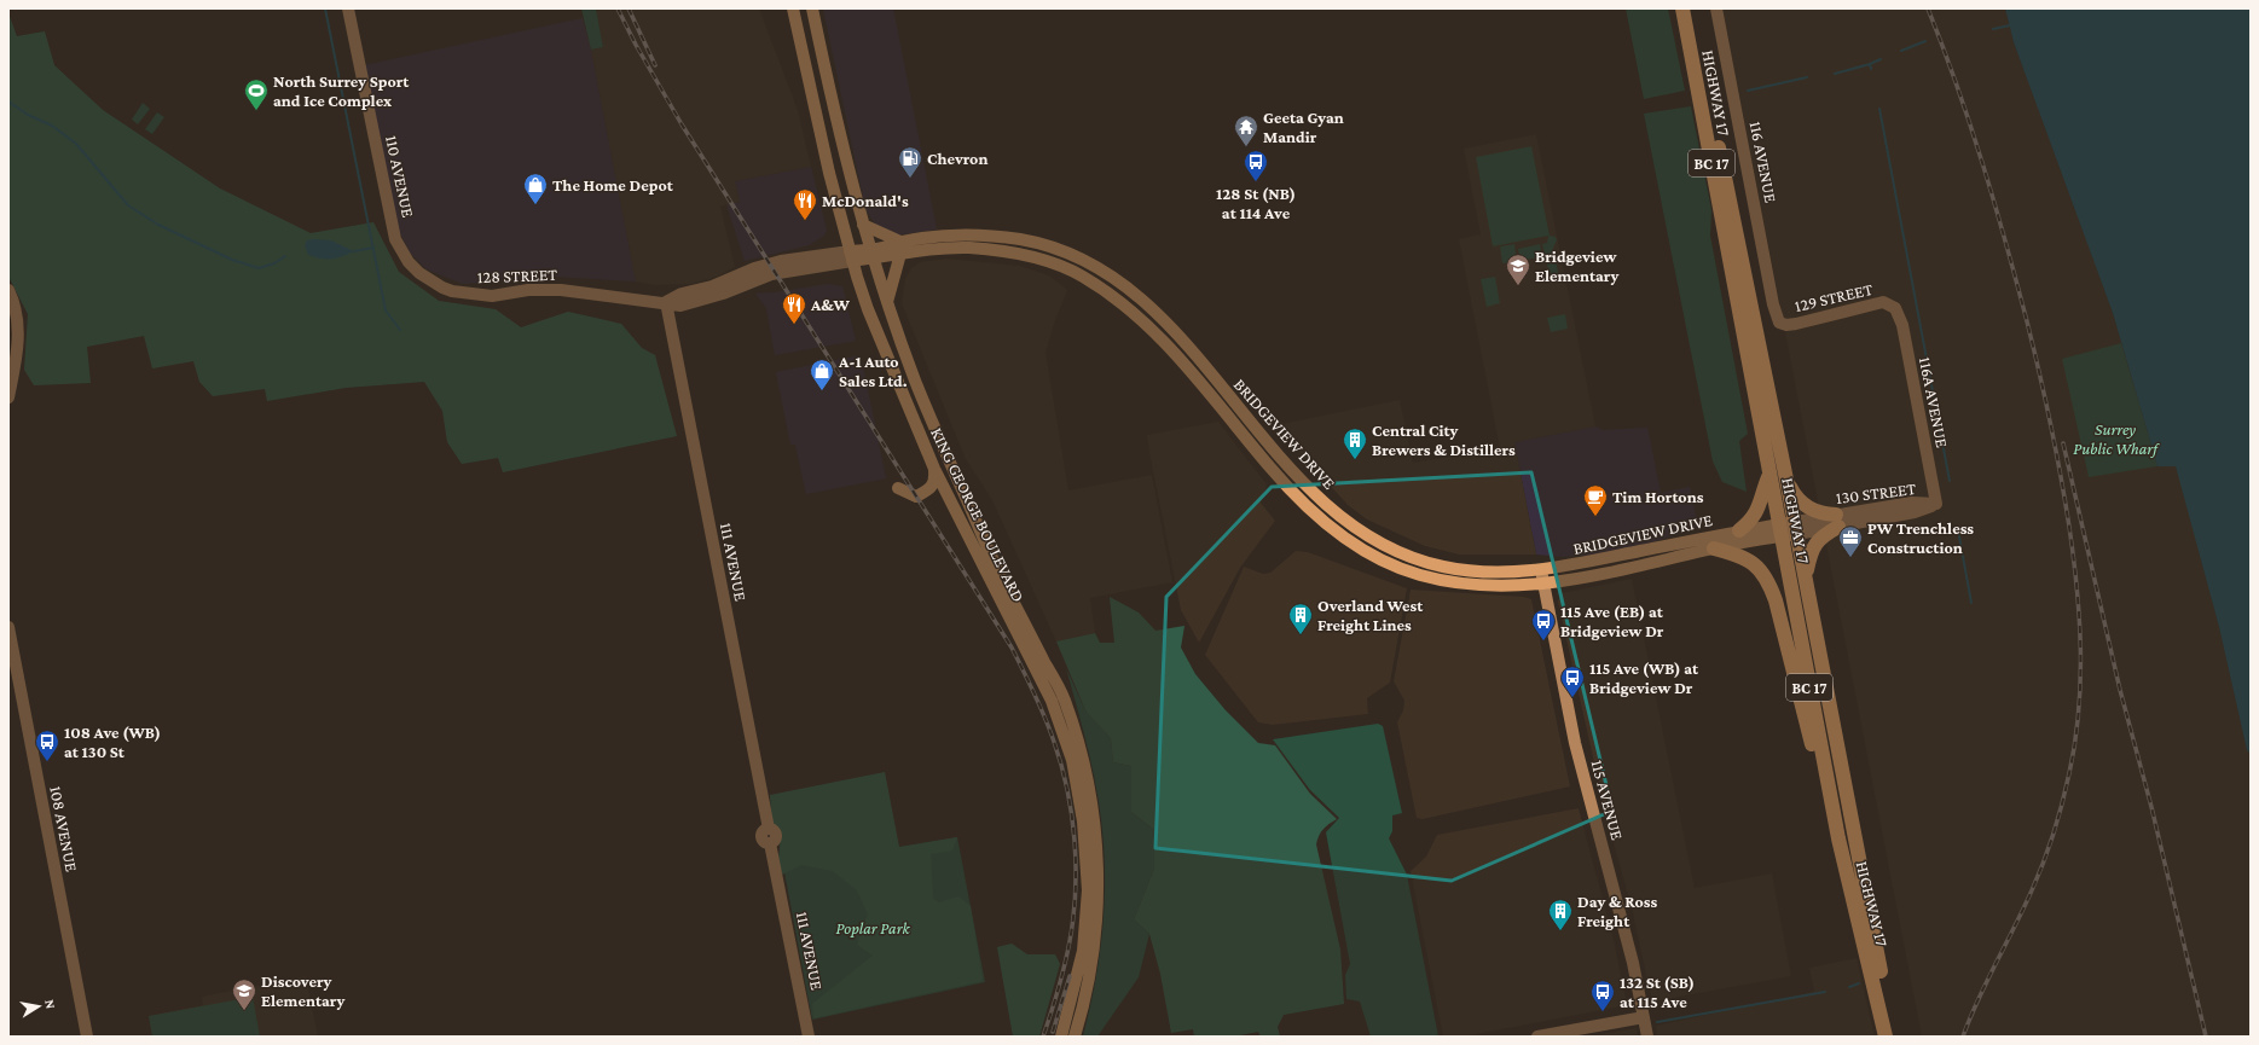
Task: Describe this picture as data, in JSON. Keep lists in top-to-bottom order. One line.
{"streets":{"highway":["HIGHWAY 17","BC 17"],"main road":["BRIDGEVIEW DRIVE","KING GEORGE BOULEVARD"],"street":["116 AVENUE","110 AVENUE","128 STREET","129 STREET","116A AVENUE","130 STREET","111 AVENUE","115 AVENUE","108 AVENUE"]},"crossings":[["HIGHWAY 17","BRIDGEVIEW DRIVE"],["HIGHWAY 17","130 STREET"],["116 AVENUE","129 STREET"],["110 AVENUE","128 STREET"],["128 STREET","111 AVENUE"],["129 STREET","116A AVENUE"],["116A AVENUE","130 STREET"],["BRIDGEVIEW DRIVE","130 STREET"],["BRIDGEVIEW DRIVE","KING GEORGE BOULEVARD"],["BRIDGEVIEW DRIVE","115 AVENUE"]],"parks":["Surrey Public Wharf","Poplar Park"],"places":{"sports":["North Surrey Sport and Ice Complex"],"temple":["Geeta Gyan Mandir"],"fuel station":["Chevron"],"bus stop":["128 St (NB) at 114 Ave","115 Ave (EB) at Bridgeview Dr","115 Ave (WB) at Bridgeview Dr","108 Ave (WB) at 130 St","132 St (SB) at 115 Ave"],"shop":["The Home Depot","A-1 Auto Sales Ltd."],"restaurant":["McDonald's","A&W"],"school or university":["Bridgeview Elementary","Discovery Elementary"],"building":["Central City Brewers & Distillers","Overland West Freight Lines","Day & Ross Freight"],"cafe":["Tim Hortons"],"office":["PW Trenchless Construction"]},"north":"right"}
